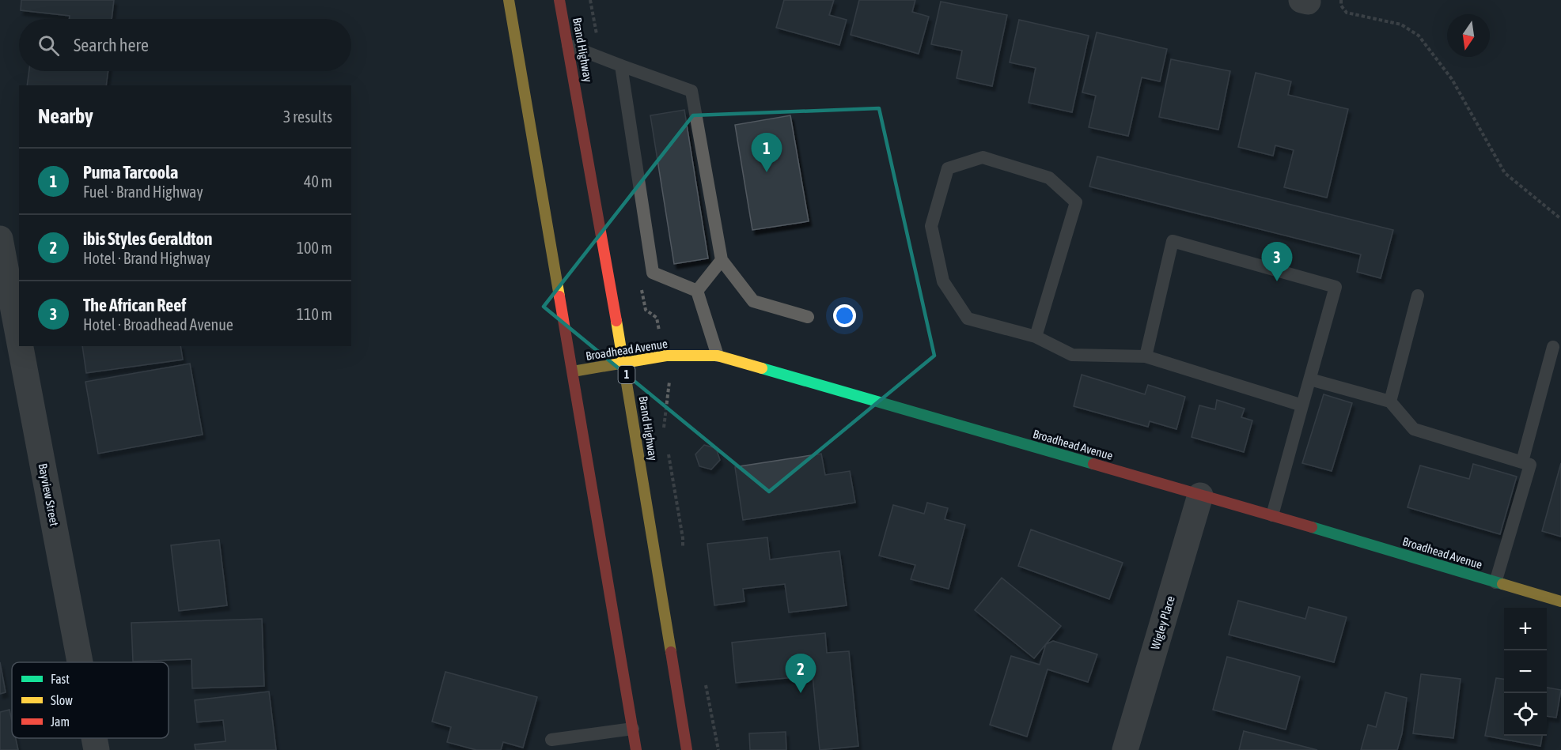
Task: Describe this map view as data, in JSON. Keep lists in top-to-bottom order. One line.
{"streets":{"main road":["Brand Highway","Broadhead Avenue","1"],"street":["Bayview Street","Wigley Place"]},"crossings":[["Brand Highway","Broadhead Avenue"],["Broadhead Avenue","Wigley Place"]],"legend":["Fast","Slow","Jam"],"north":"bottom","page":{"search":"Search here","heading":["Nearby","3 results"],"pins":["1","3","2"],"list":[{"mark":"1","name":"Puma Tarcoola","note":"Fuel · Brand Highway","value":"40 m"},{"mark":"2","name":"ibis Styles Geraldton","note":"Hotel · Brand Highway","value":"100 m"},{"mark":"3","name":"The African Reef","note":"Hotel · Broadhead Avenue","value":"110 m"}],"map_buttons":["+","−"]}}
